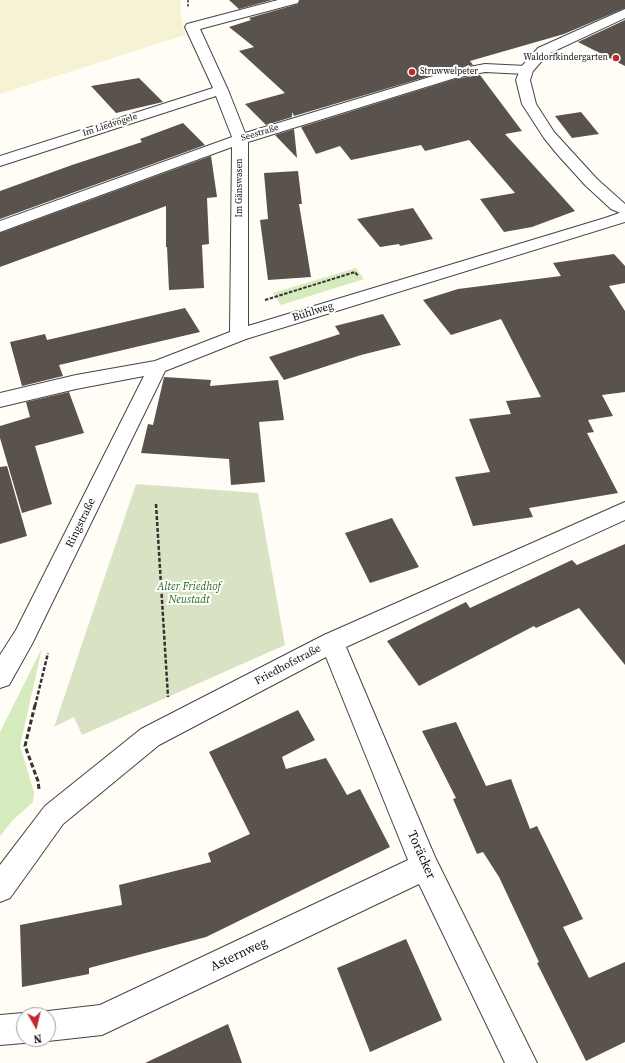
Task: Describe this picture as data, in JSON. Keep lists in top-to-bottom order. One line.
{"streets":{"street":["Im Liedvögele","Seestraße","Im Gänswasen","Bühlweg","Ringstraße","Friedhofstraße","Toräcker","Asternweg"]},"crossings":[["Im Liedvögele","Im Gänswasen"],["Seestraße","Im Gänswasen"],["Im Gänswasen","Bühlweg"],["Bühlweg","Ringstraße"],["Friedhofstraße","Toräcker"],["Toräcker","Asternweg"]],"parks":["Alter Friedhof Neustadt"],"places":["Waldorfkindergarten","Struwwelpeter"],"north":"bottom"}
